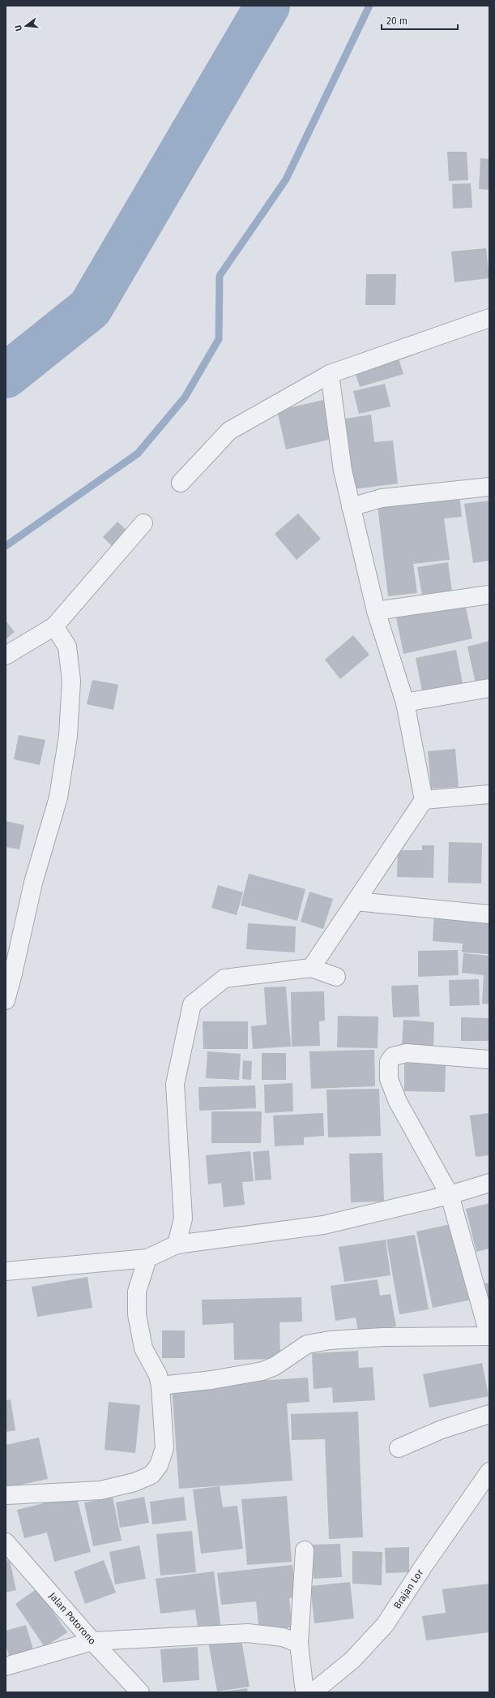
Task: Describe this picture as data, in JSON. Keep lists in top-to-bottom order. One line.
{"streets":{"street":["Brajan Lor","Jalan Potorono"]},"scale_bar":"20 m","north":"left"}
